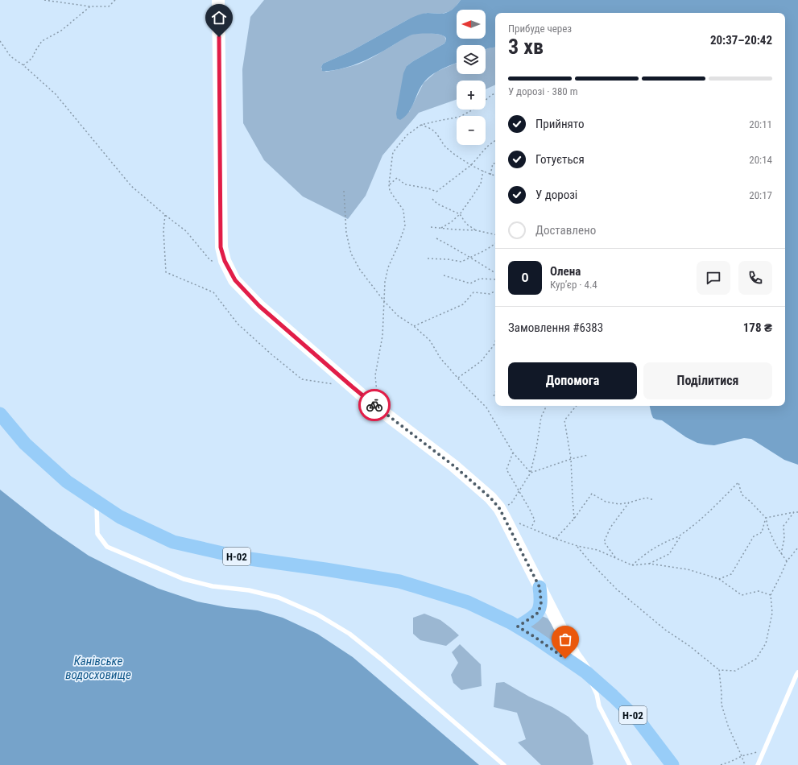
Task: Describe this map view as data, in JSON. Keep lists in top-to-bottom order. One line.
{"streets":{"main road":["Н-02"]},"water":["Канівське водосховище"],"north":"left","page":{"map_buttons":["+","−"],"heading":["3 хв","Прибуде через","20:37–20:42"],"panel":["Олена","Кур’єр · 4.4","Замовлення #6383","178 ₴"],"bar":"У дорозі · 380 m","list":[["Прийнято","20:11"],["Готується","20:14"],["У дорозі","20:17"],"Доставлено"],"round":"О","buttons":["Допомога","Поділитися"]}}
